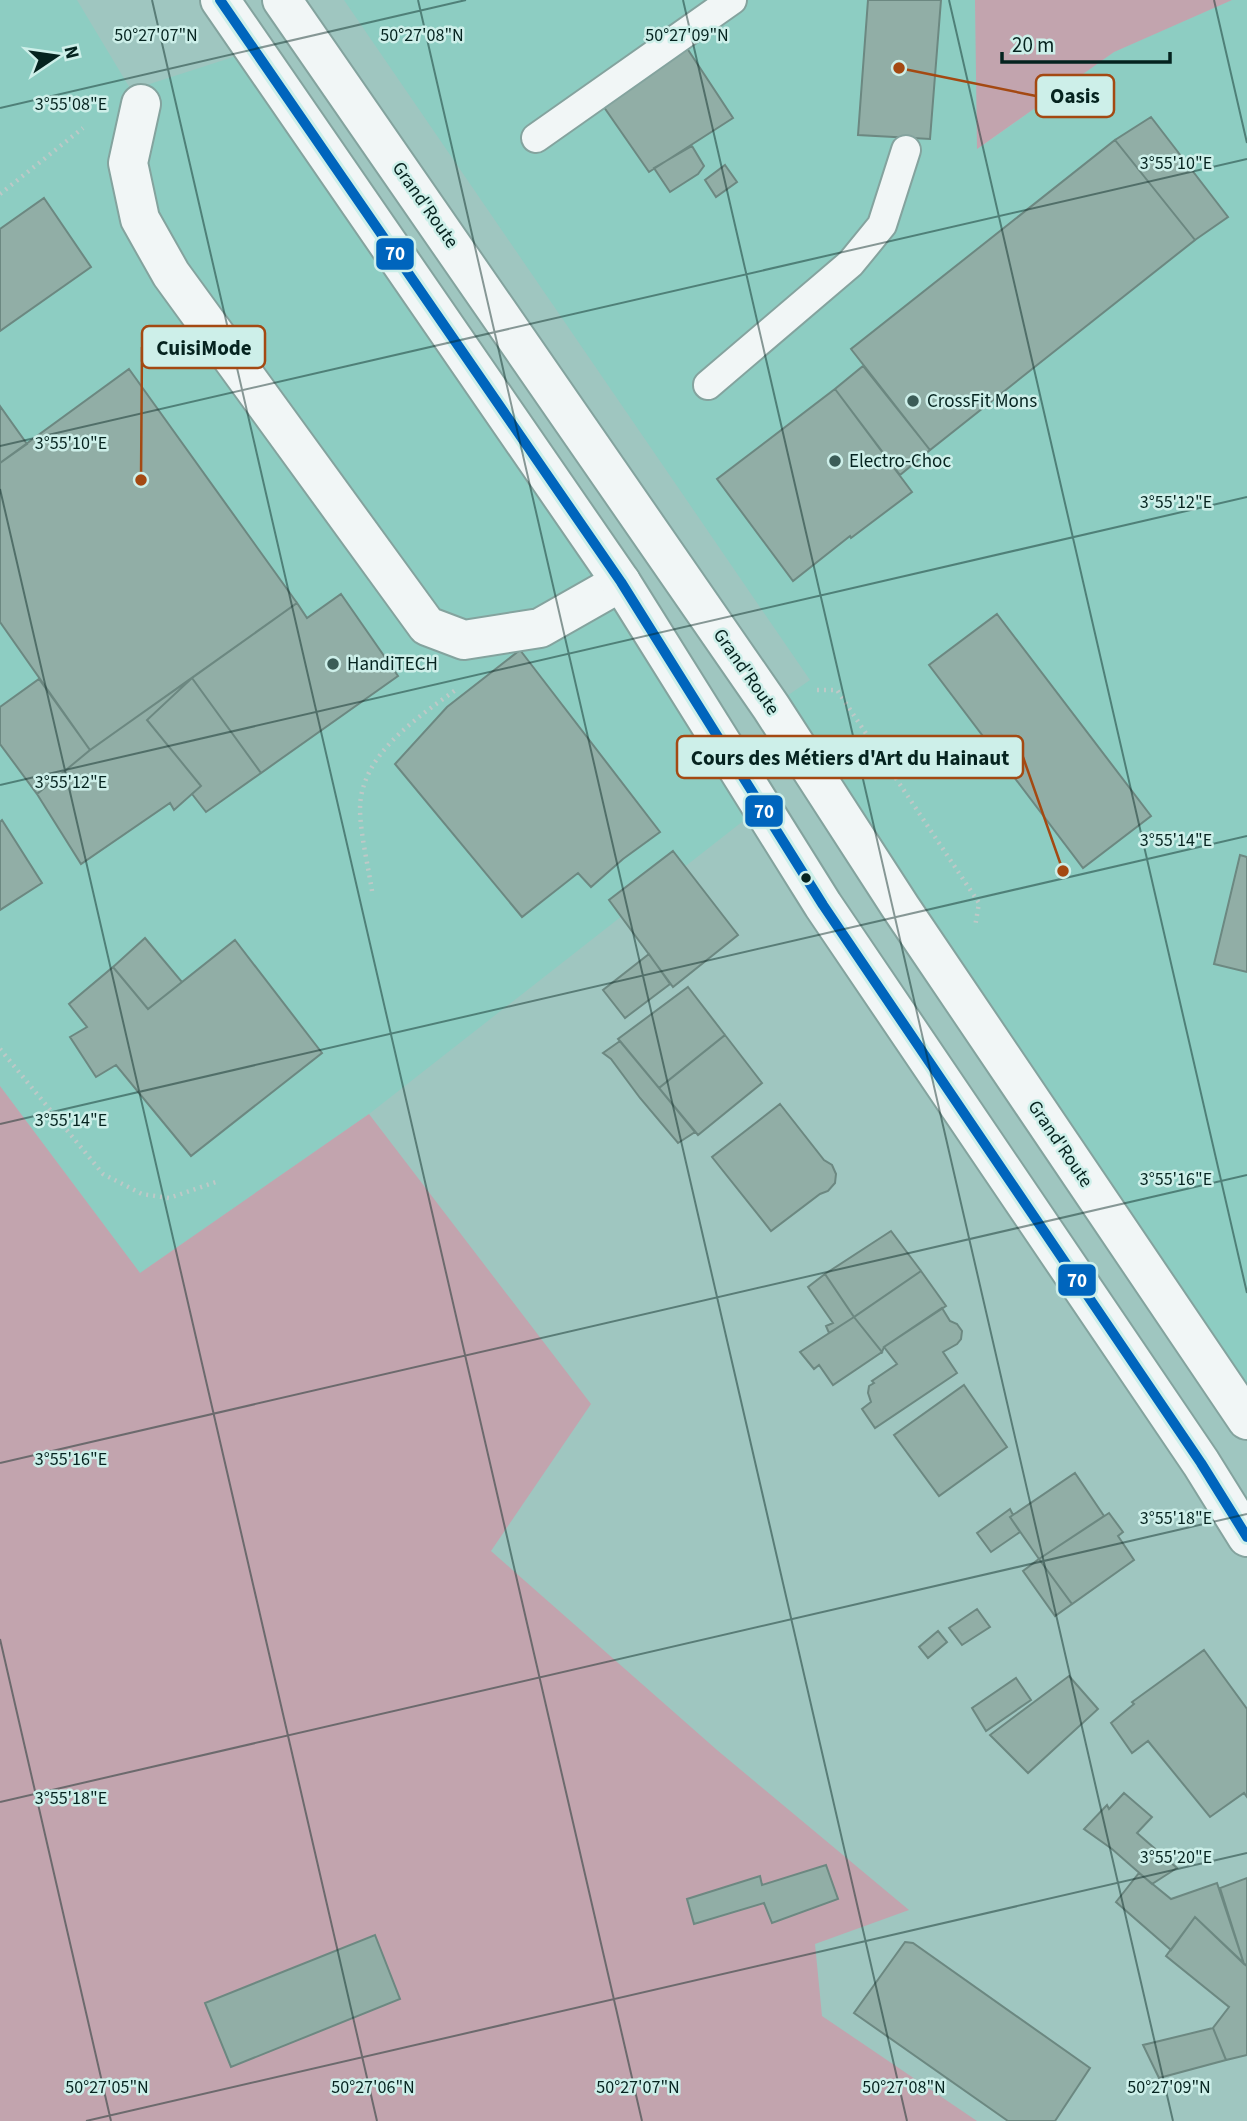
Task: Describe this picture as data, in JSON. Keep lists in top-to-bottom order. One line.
{"streets":{"main road":["Grand'Route"]},"places":["Oasis","CrossFit Mons","Electro-Choc","CuisiMode","HandiTECH","Cours des Métiers d'Art du Hainaut"],"lines":["transit line 70"],"scale_bar":"20 m","north":"right","coordinates":["50°27'07\"N","50°27'08\"N","50°27'09\"N","3°55'08\"E","3°55'10\"E","3°55'12\"E","3°55'14\"E","3°55'16\"E","3°55'18\"E","3°55'20\"E","50°27'05\"N","50°27'06\"N"]}
